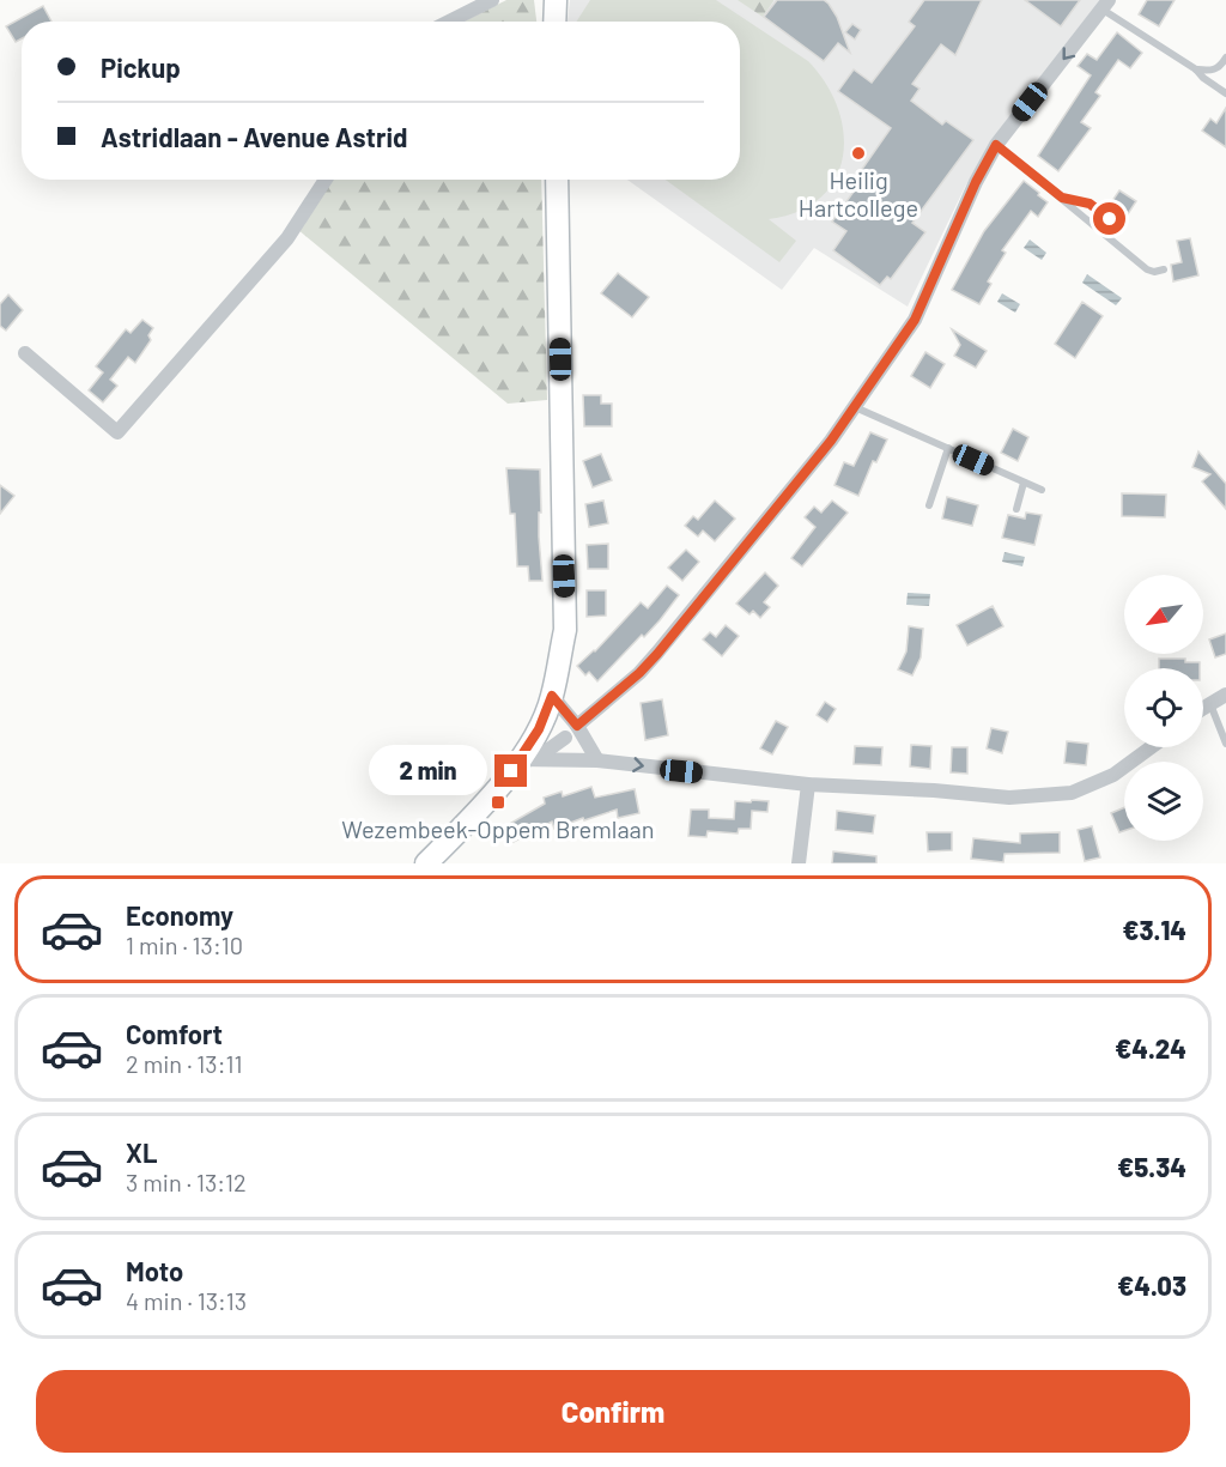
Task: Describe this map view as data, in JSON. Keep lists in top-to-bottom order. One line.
{"places":{"other":["Heilig Hartcollege"],"transit":["Wezembeek-Oppem Bremlaan"]},"north":"bottom left","page":{"banner":["Pickup","Astridlaan - Avenue Astrid"],"bubble":"2 min","list":[{"name":"Economy","note":"1 min · 13:10","value":"€3.14"},{"name":"Comfort","note":"2 min · 13:11","value":"€4.24"},{"name":"XL","note":"3 min · 13:12","value":"€5.34"},{"name":"Moto","note":"4 min · 13:13","value":"€4.03"}],"buttons":"Confirm"}}
